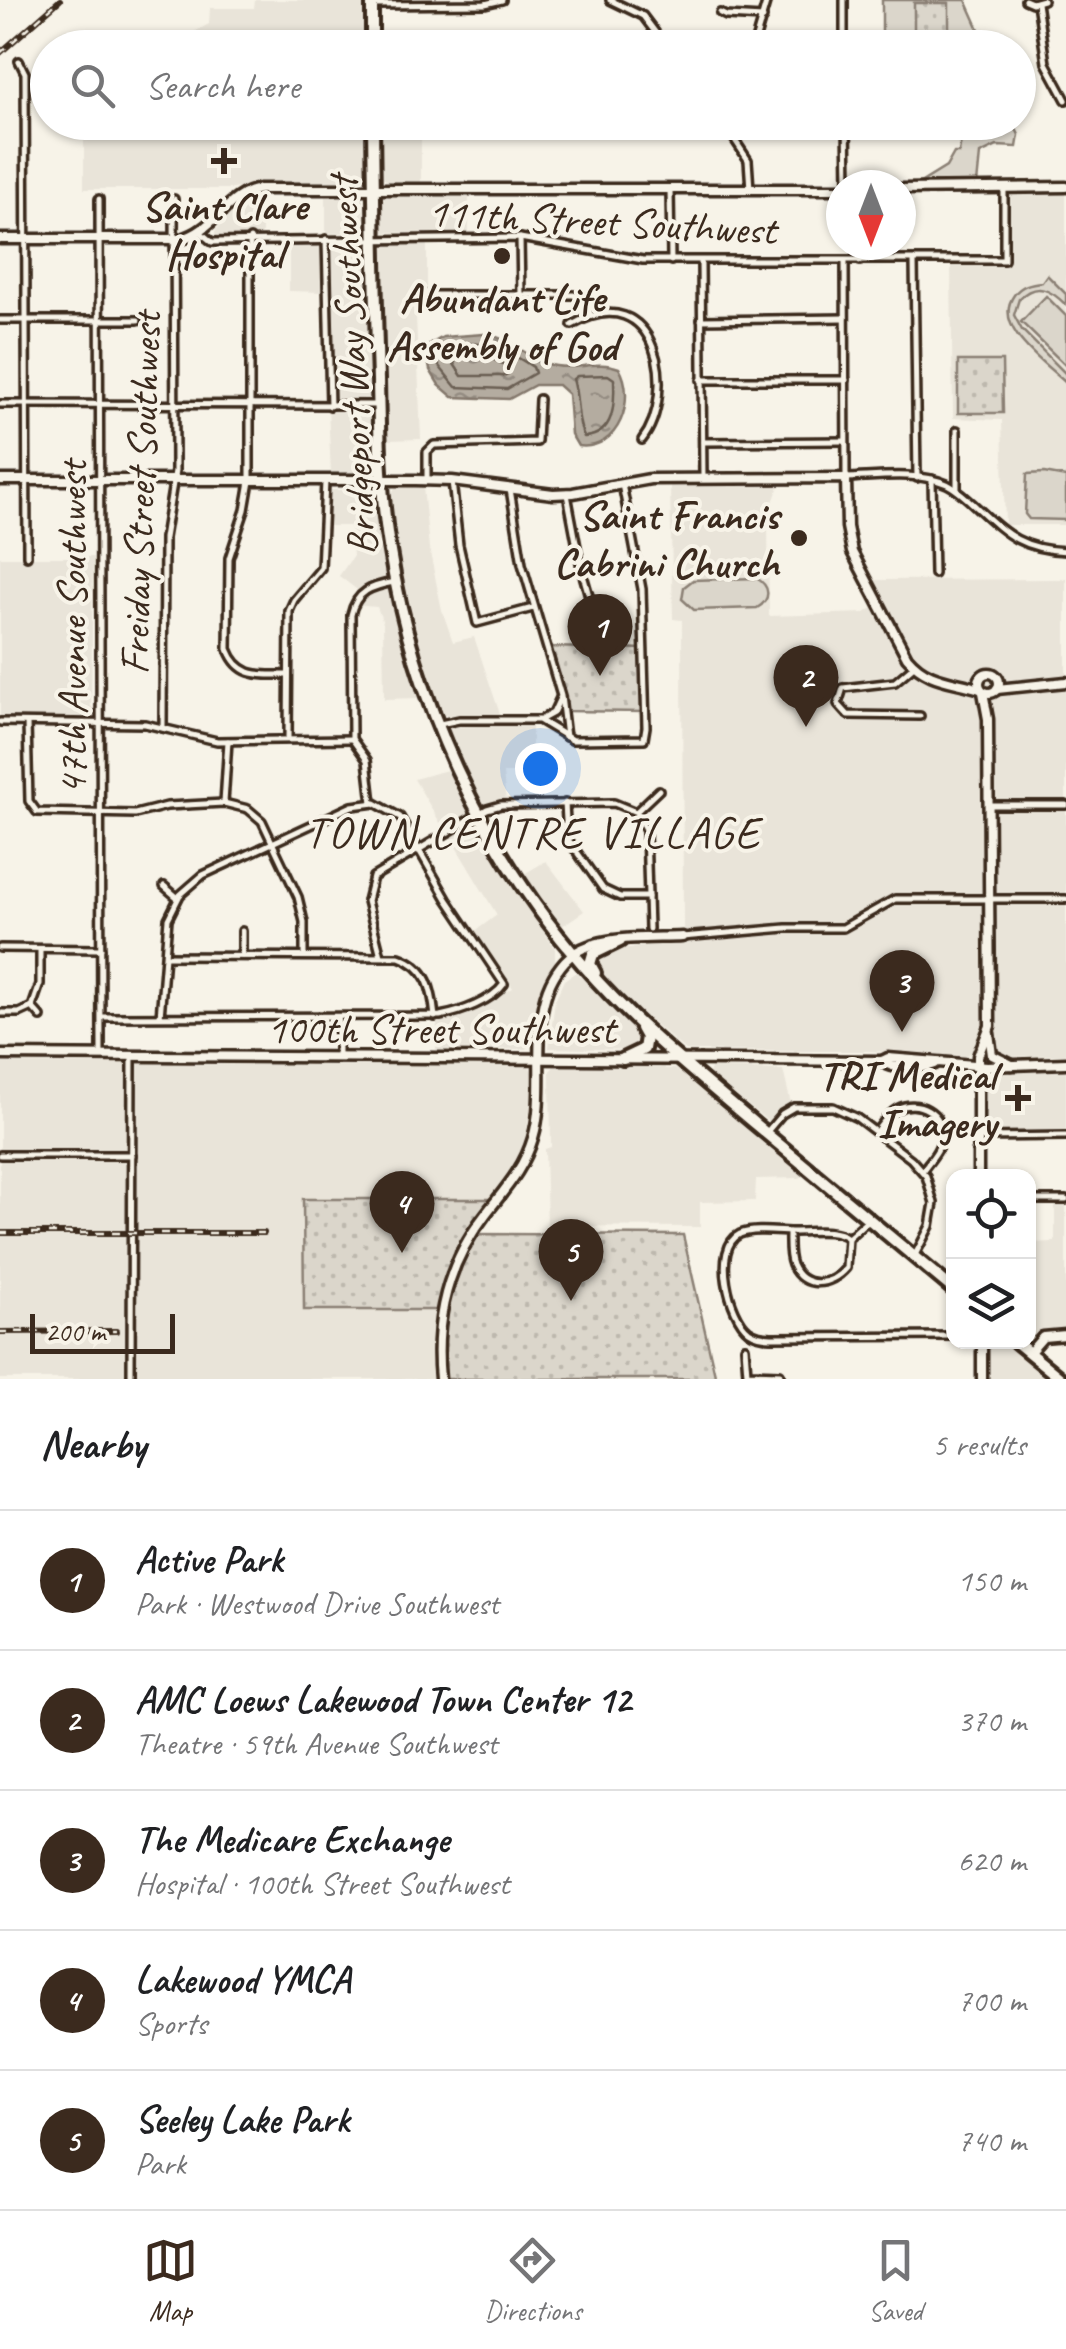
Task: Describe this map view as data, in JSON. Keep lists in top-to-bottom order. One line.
{"streets":{"main road":["Bridgeport Way Southwest"],"street":["111th Street Southwest","Freiday Street Southwest","47th Avenue Southwest","100th Street Southwest"]},"crossings":[["111th Street Southwest","Bridgeport Way Southwest"],["Bridgeport Way Southwest","100th Street Southwest"],["47th Avenue Southwest","100th Street Southwest"]],"districts":["TOWN CENTRE VILLAGE"],"places":{"health":["Saint Clare Hospital","TRI Medical Imagery"],"other":["Abundant Life Assembly of God","Saint Francis Cabrini Church"]},"scale_bar":"200 m","north":"bottom","page":{"search":"Search here","pins":["1","2","3","4","5"],"scale":"200 m","heading":["Nearby","5 results"],"list":[{"mark":"1","name":"Active Park","note":"Park · Westwood Drive Southwest","value":"150 m"},{"mark":"2","name":"AMC Loews Lakewood Town Center 12","note":"Theatre · 59th Avenue Southwest","value":"370 m"},{"mark":"3","name":"The Medicare Exchange","note":"Hospital · 100th Street Southwest","value":"620 m"},{"mark":"4","name":"Lakewood YMCA","note":"Sports","value":"700 m"},{"mark":"5","name":"Seeley Lake Park","note":"Park","value":"740 m"}],"nav":["Map","Directions","Saved"]}}
